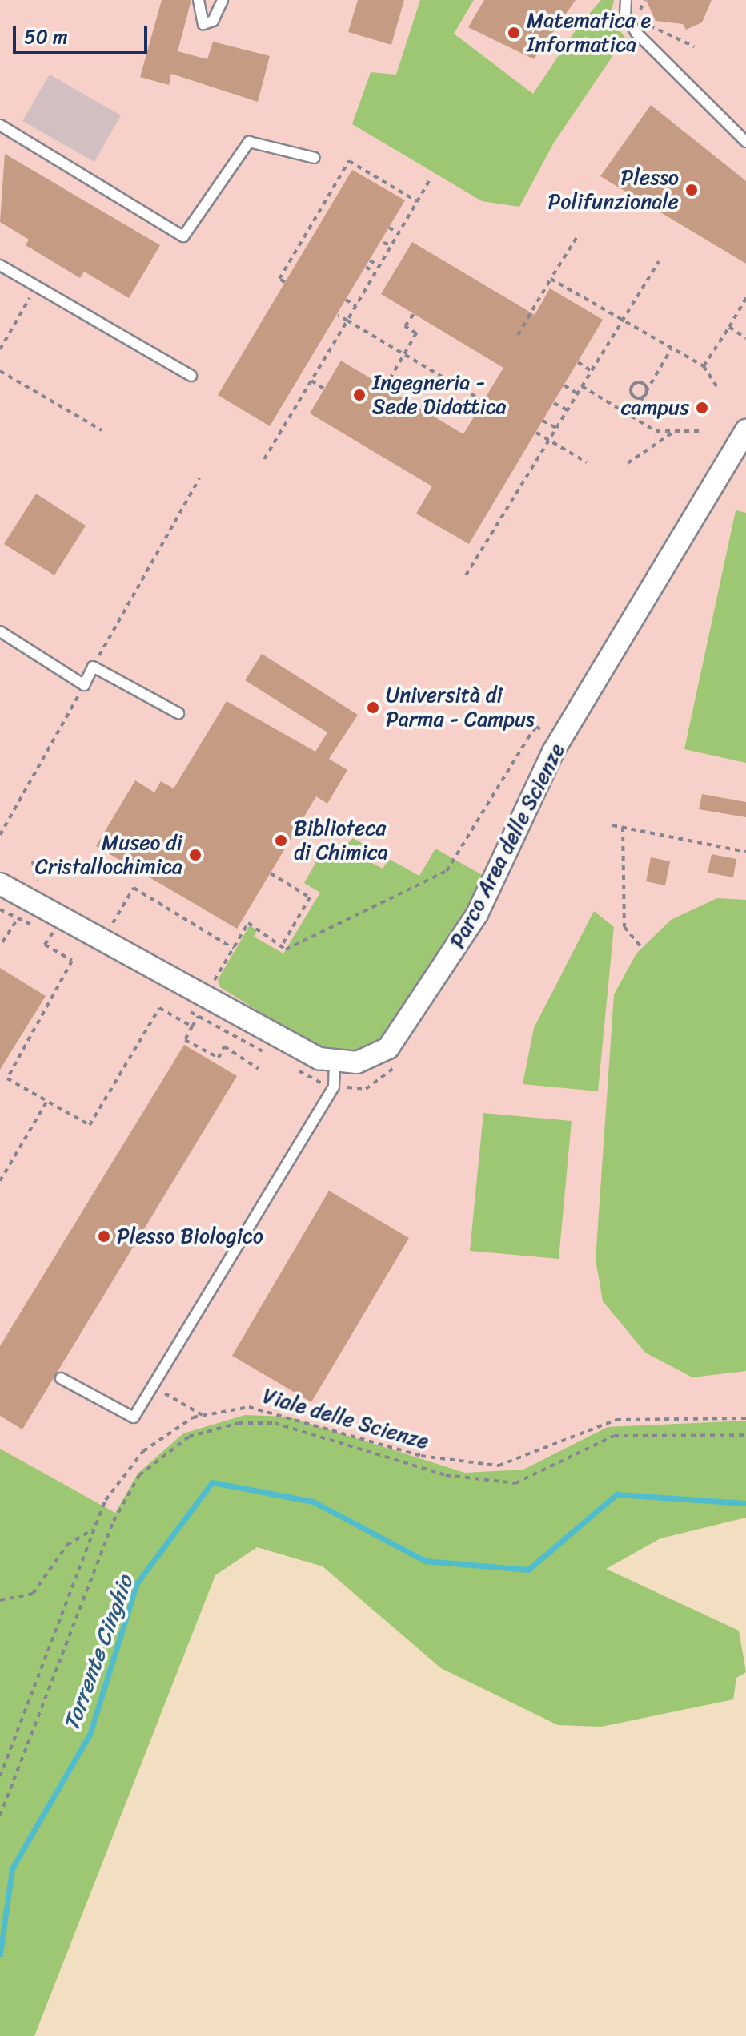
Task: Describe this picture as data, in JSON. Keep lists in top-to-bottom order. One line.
{"streets":{"street":["Parco Area delle Scienze"],"path":["Viale delle Scienze"]},"water":["Torrente Cinghio"],"places":["Matematica e Informatica","Plesso Polifunzionale","Ingegneria - Sede Didattica","campus","Università di Parma - Campus","Biblioteca di Chimica","Museo di Cristallochimica","Plesso Biologico"],"scale_bar":"50 m"}
